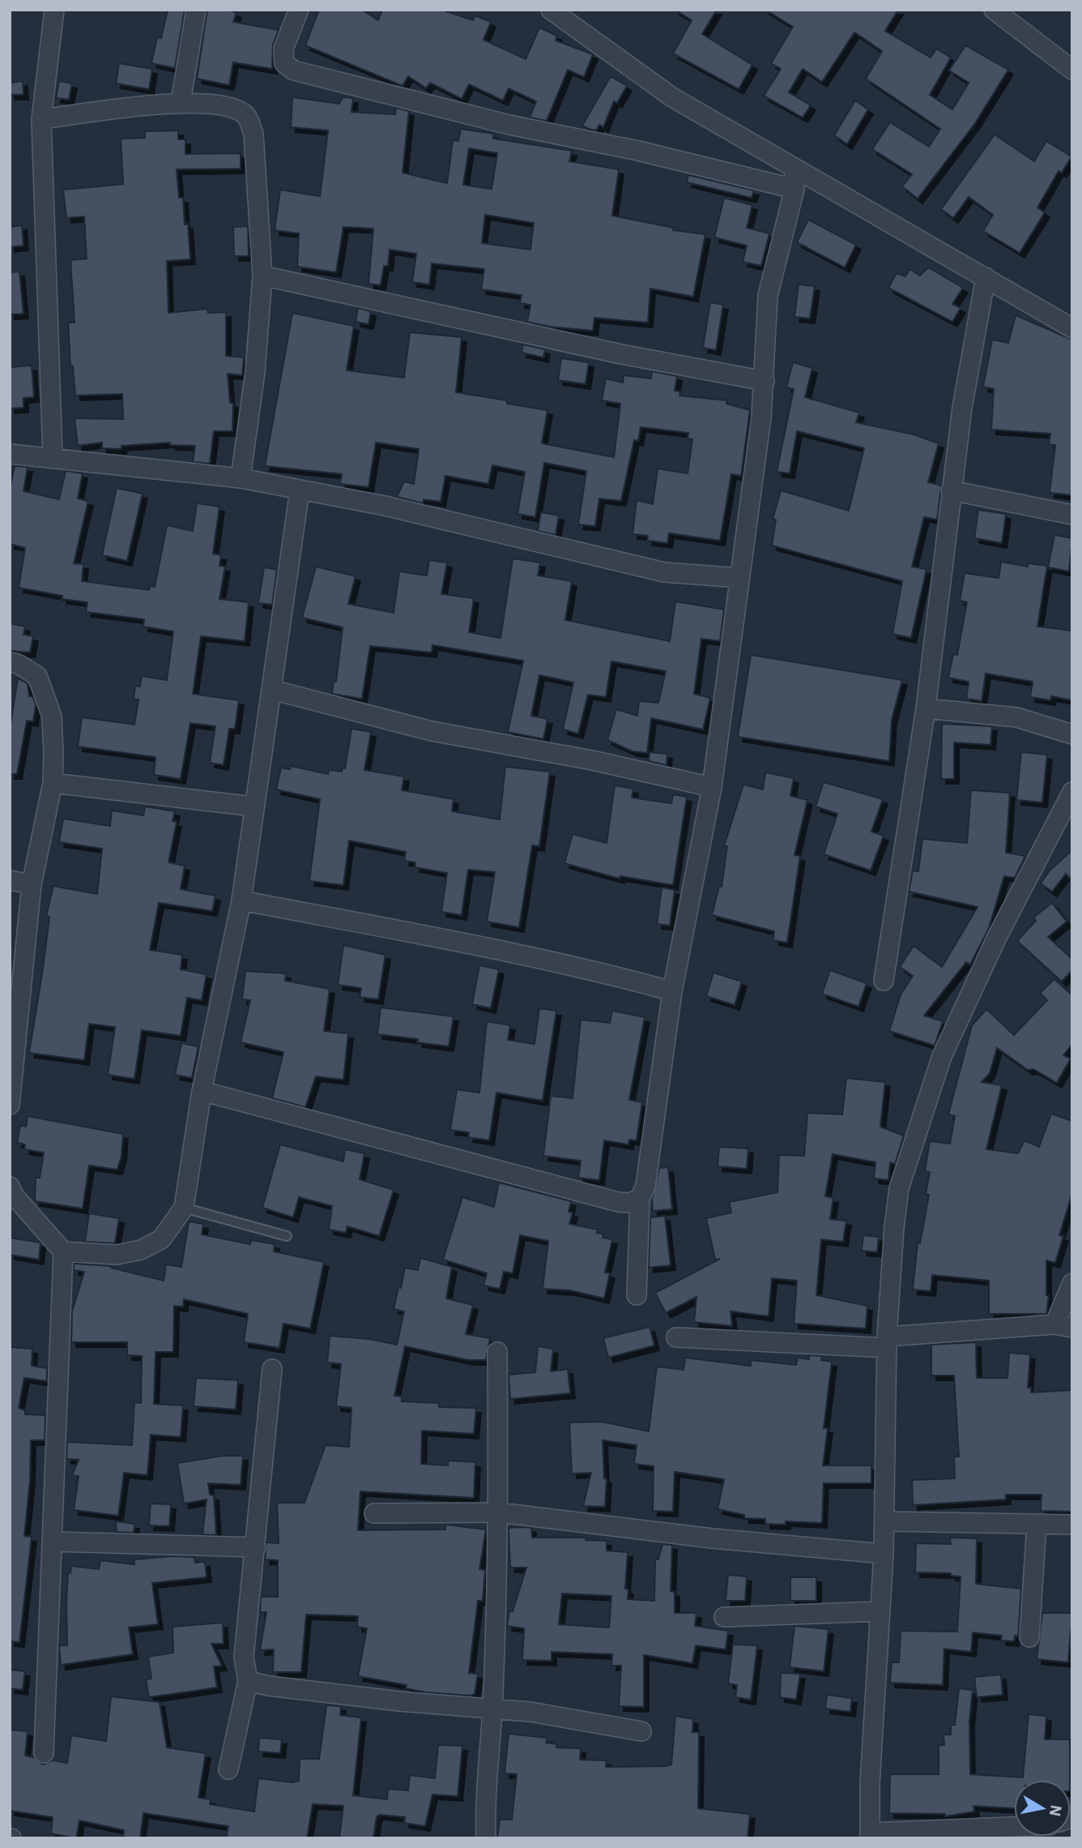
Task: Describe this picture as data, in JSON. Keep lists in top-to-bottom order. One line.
{"north":"right"}
